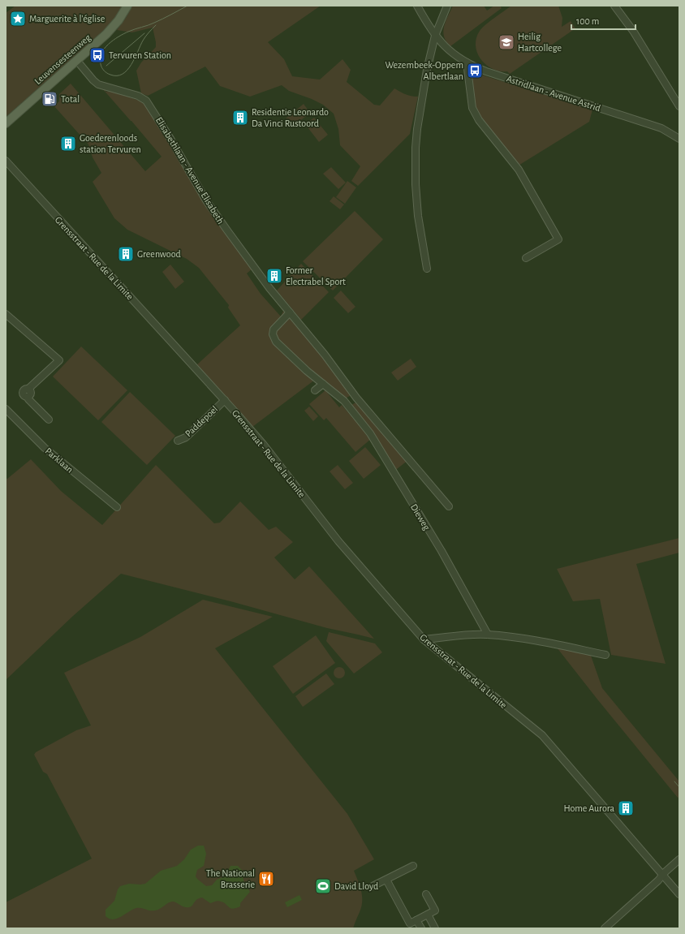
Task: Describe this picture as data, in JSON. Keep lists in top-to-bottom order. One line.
{"streets":{"main road":["Leuvensesteenweg"],"street":["Astridlaan - Avenue Astrid","Elisabethlaan - Avenue Elisabeth","Grensstraat - Rue de la Limite","Paddepoel","Parklaan","Dieweg"]},"crossings":[["Leuvensesteenweg","Elisabethlaan - Avenue Elisabeth"],["Elisabethlaan - Avenue Elisabeth","Dieweg"],["Grensstraat - Rue de la Limite","Paddepoel"]],"places":{"place":["Marguerite à l'église"],"school or university":["Heilig Hartcollege"],"bus stop":["Tervuren Station","Wezembeek-Oppem Albertlaan"],"fuel station":["Total"],"building":["Residentie Leonardo Da Vinci Rustoord","Goederenloods station Tervuren","Greenwood","Former Electrabel Sport","Home Aurora"],"restaurant":["The National Brasserie"],"sports":["David Lloyd"]},"scale_bar":"100 m"}
